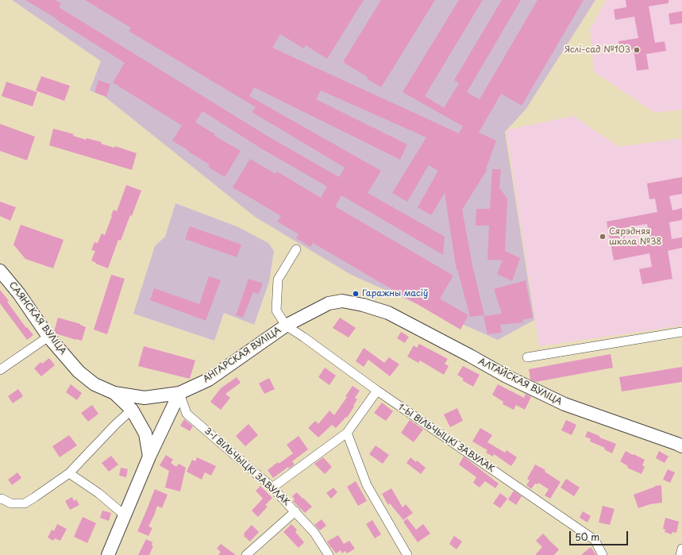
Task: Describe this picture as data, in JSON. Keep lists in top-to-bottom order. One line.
{"streets":{"main road":["САЯНСКАЯ ВУЛІЦА","АНГАРСКАЯ ВУЛІЦА","АЛТАЙСКАЯ ВУЛІЦА"],"street":["1-Ы ВІЛЬЧЫЦКІ ЗАВУЛАК","3-І ВІЛЬЧЫЦКІ ЗАВУЛАК"]},"crossings":[["САЯНСКАЯ ВУЛІЦА","АНГАРСКАЯ ВУЛІЦА"],["САЯНСКАЯ ВУЛІЦА","3-І ВІЛЬЧЫЦКІ ЗАВУЛАК"],["АНГАРСКАЯ ВУЛІЦА","АЛТАЙСКАЯ ВУЛІЦА"],["АНГАРСКАЯ ВУЛІЦА","1-Ы ВІЛЬЧЫЦКІ ЗАВУЛАК"],["АНГАРСКАЯ ВУЛІЦА","3-І ВІЛЬЧЫЦКІ ЗАВУЛАК"]],"places":["Яслі-сад №103","Сярэдняя школа №38","Гаражны масіў"],"scale_bar":"50 m"}
